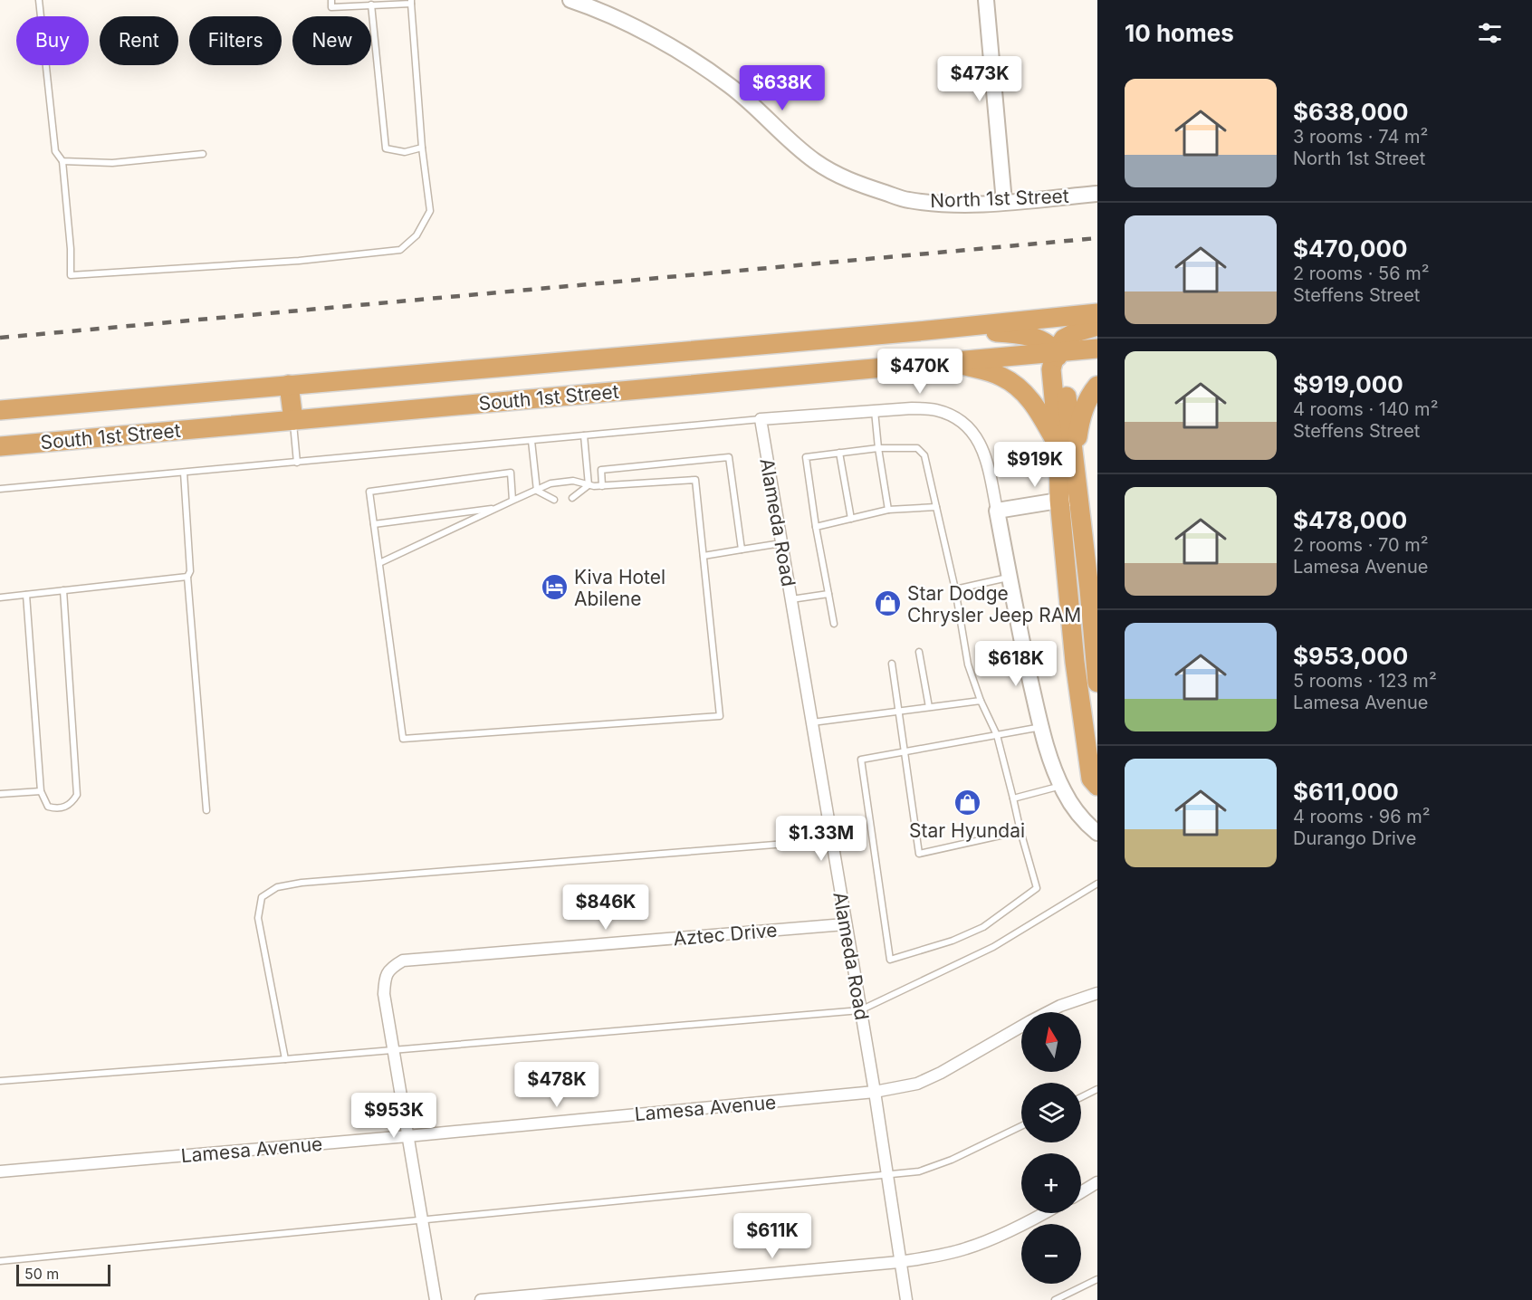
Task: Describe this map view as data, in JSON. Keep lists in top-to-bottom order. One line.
{"streets":{"highway":["South 1st Street"],"main road":["North 1st Street"],"street":["Alameda Road","Aztec Drive","Lamesa Avenue"]},"crossings":[["Alameda Road","Aztec Drive"],["Alameda Road","Lamesa Avenue"]],"places":{"hotel":["Kiva Hotel Abilene"],"shop":["Star Dodge Chrysler Jeep RAM","Star Hyundai"]},"scale_bar":"50 m","north":"top","page":{"heading":"10 homes","chip":["Buy","Rent","Filters","New"],"price":["$473K","$638K","$470K","$919K","$618K","$1.33M","$846K","$478K","$953K","$611K"],"list":[{"name":"$638,000","note":"3 rooms · 74 m² · North 1st Street"},{"name":"$470,000","note":"2 rooms · 56 m² · Steffens Street"},{"name":"$919,000","note":"4 rooms · 140 m² · Steffens Street"},{"name":"$478,000","note":"2 rooms · 70 m² · Lamesa Avenue"},{"name":"$953,000","note":"5 rooms · 123 m² · Lamesa Avenue"},{"name":"$611,000","note":"4 rooms · 96 m² · Durango Drive"}],"map_buttons":["+","−"],"scale":"50 m"}}
